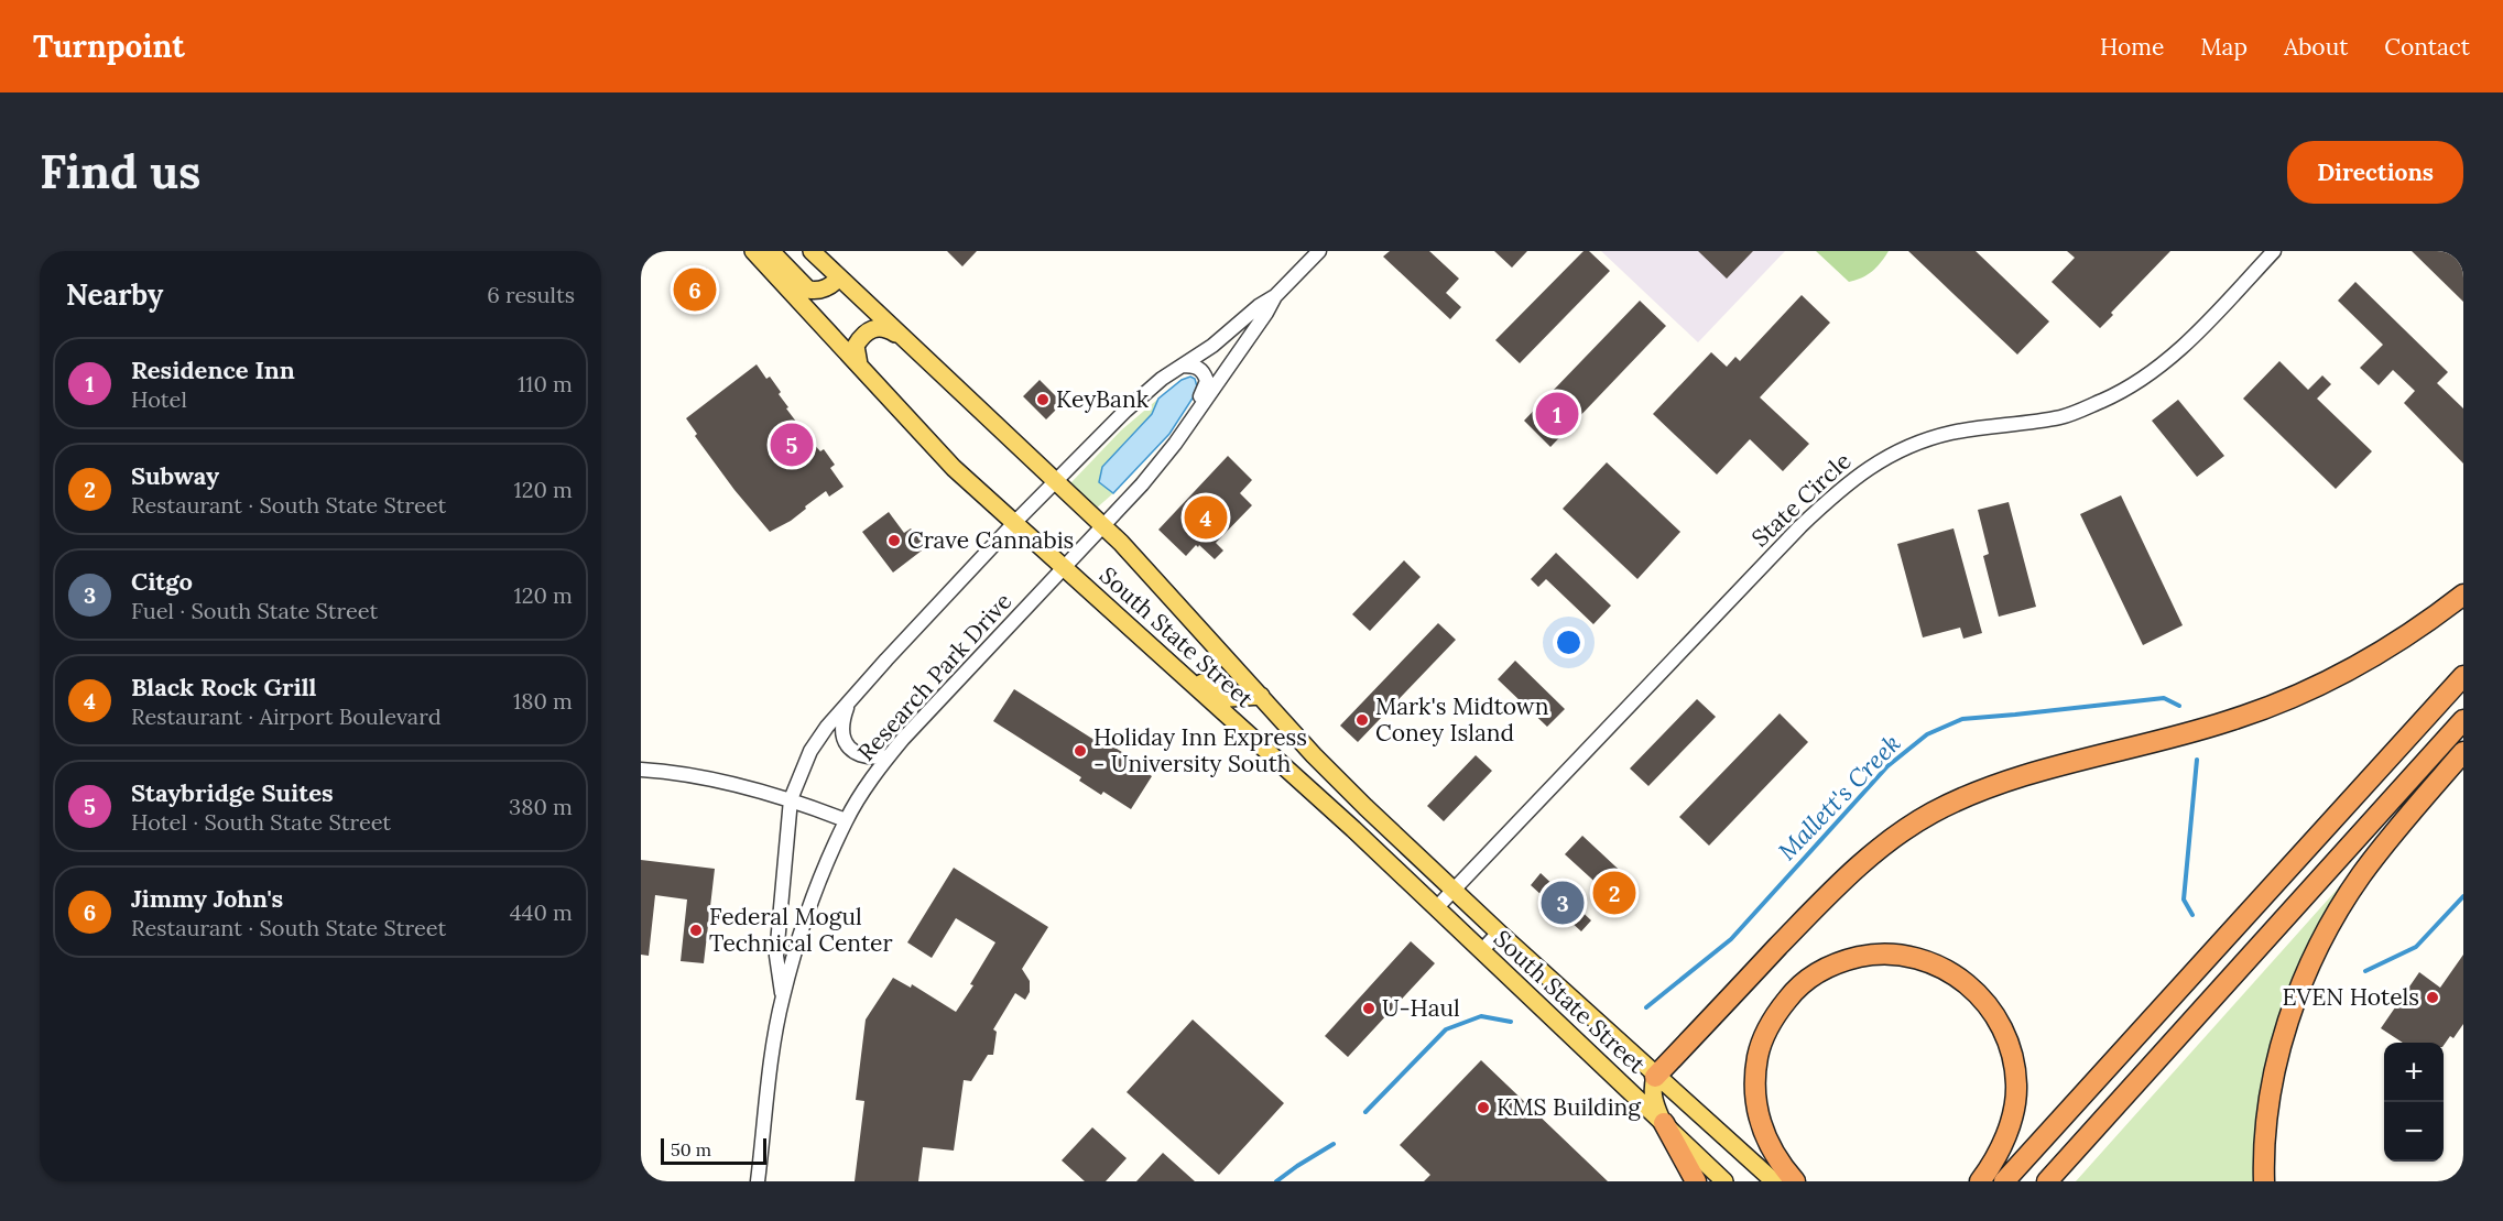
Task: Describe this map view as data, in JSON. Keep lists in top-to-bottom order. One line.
{"streets":{"main road":["South State Street"],"street":["State Circle","Research Park Drive"]},"crossings":[["State Circle","South State Street"],["South State Street","Research Park Drive"]],"water":["Mallett's Creek"],"places":["KeyBank","Crave Cannabis","Mark's Midtown Coney Island","Holiday Inn Express - University South","Federal Mogul Technical Center","EVEN Hotels","U-Haul","KMS Building"],"scale_bar":"50 m","page":{"header":"Turnpoint","nav":["Home","Map","About","Contact"],"buttons":"Directions","title":"Find us","heading":["Nearby","6 results"],"pins":["6","1","5","4","2","3"],"list":[{"mark":"1","name":"Residence Inn","note":"Hotel","value":"110 m"},{"mark":"2","name":"Subway","note":"Restaurant · South State Street","value":"120 m"},{"mark":"3","name":"Citgo","note":"Fuel · South State Street","value":"120 m"},{"mark":"4","name":"Black Rock Grill","note":"Restaurant · Airport Boulevard","value":"180 m"},{"mark":"5","name":"Staybridge Suites","note":"Hotel · South State Street","value":"380 m"},{"mark":"6","name":"Jimmy John's","note":"Restaurant · South State Street","value":"440 m"}],"map_buttons":["+","−"],"scale":"50 m"}}
